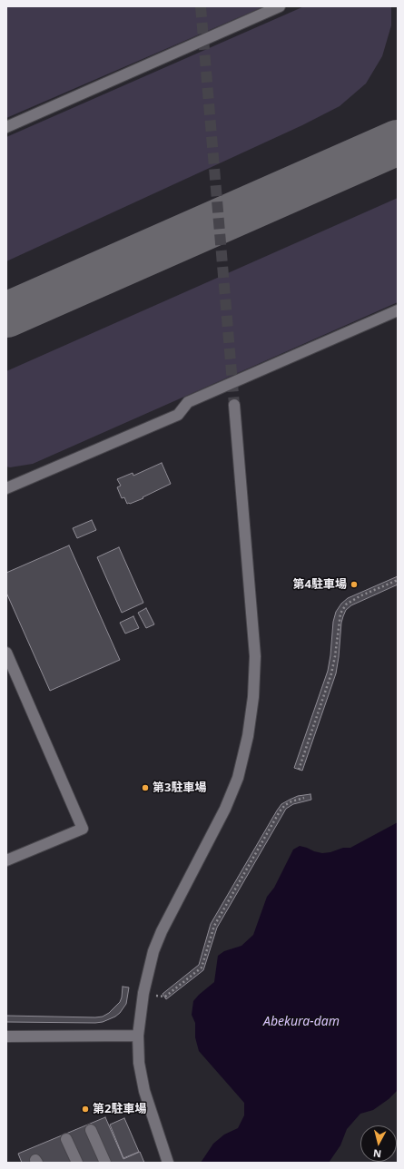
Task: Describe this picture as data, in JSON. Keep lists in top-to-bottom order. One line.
{"water":["Abekura-dam"],"places":["第4駐車場","第3駐車場","第2駐車場"],"north":"bottom"}
